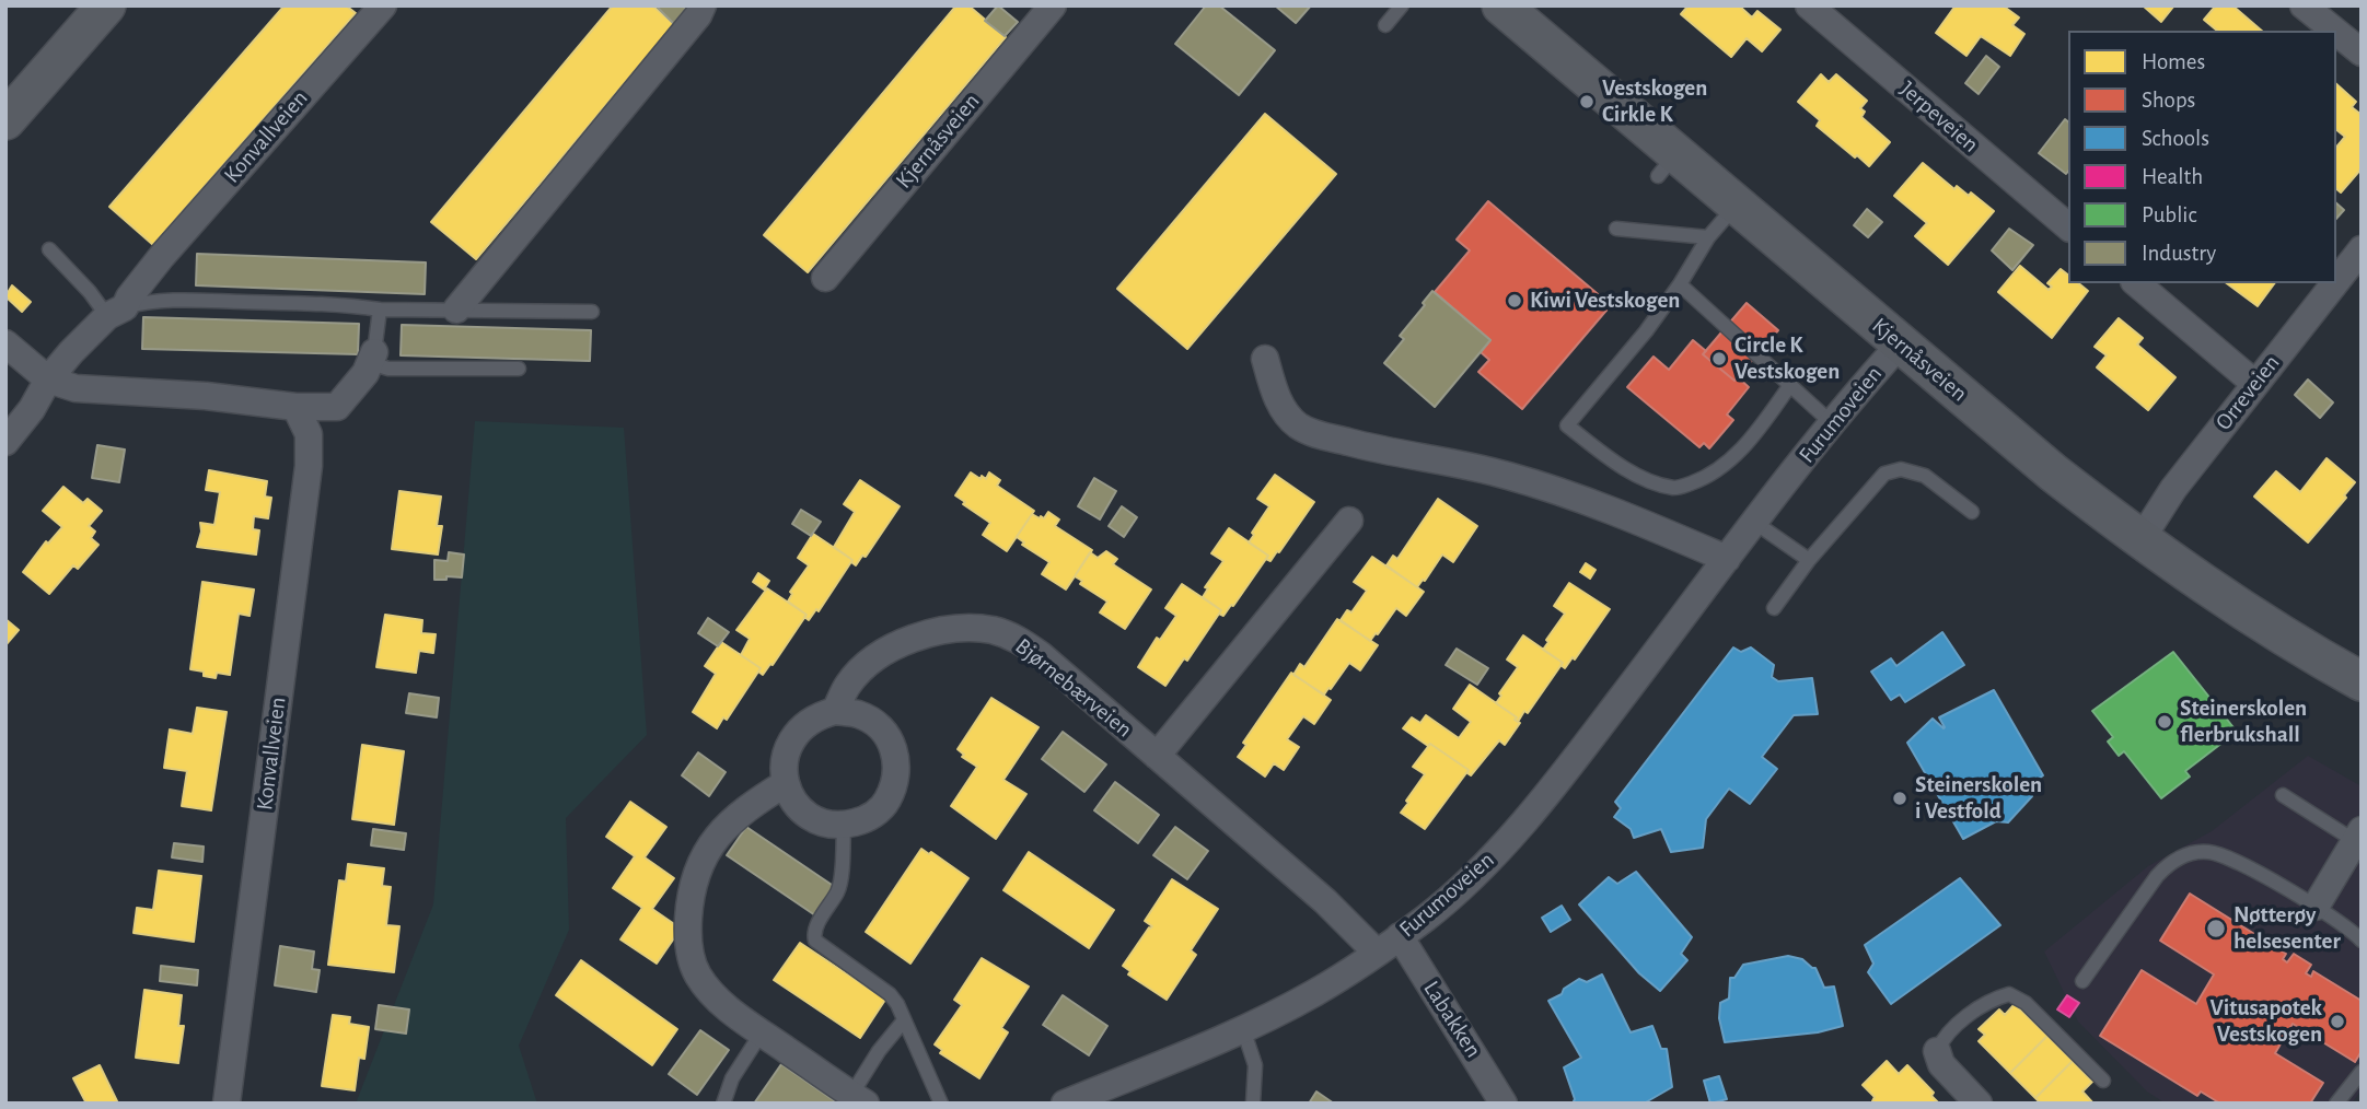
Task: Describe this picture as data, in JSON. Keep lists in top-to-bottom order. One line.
{"streets":{"main road":["Kjernåsveien"],"street":["Jerpeveien","Konvallveien","Orreveien","Furumoveien","Bjørnebærveien","Labakken"]},"crossings":[["Kjernåsveien","Orreveien"],["Kjernåsveien","Furumoveien"],["Furumoveien","Bjørnebærveien"],["Furumoveien","Labakken"]],"places":["Vestskogen Cirkle K","Kiwi Vestskogen","Circle K Vestskogen","Steinerskolen flerbrukshall","Steinerskolen i Vestfold","Nøtterøy helsesenter","Vitusapotek Vestskogen"],"legend":["Homes","Shops","Schools","Health","Public","Industry"]}
